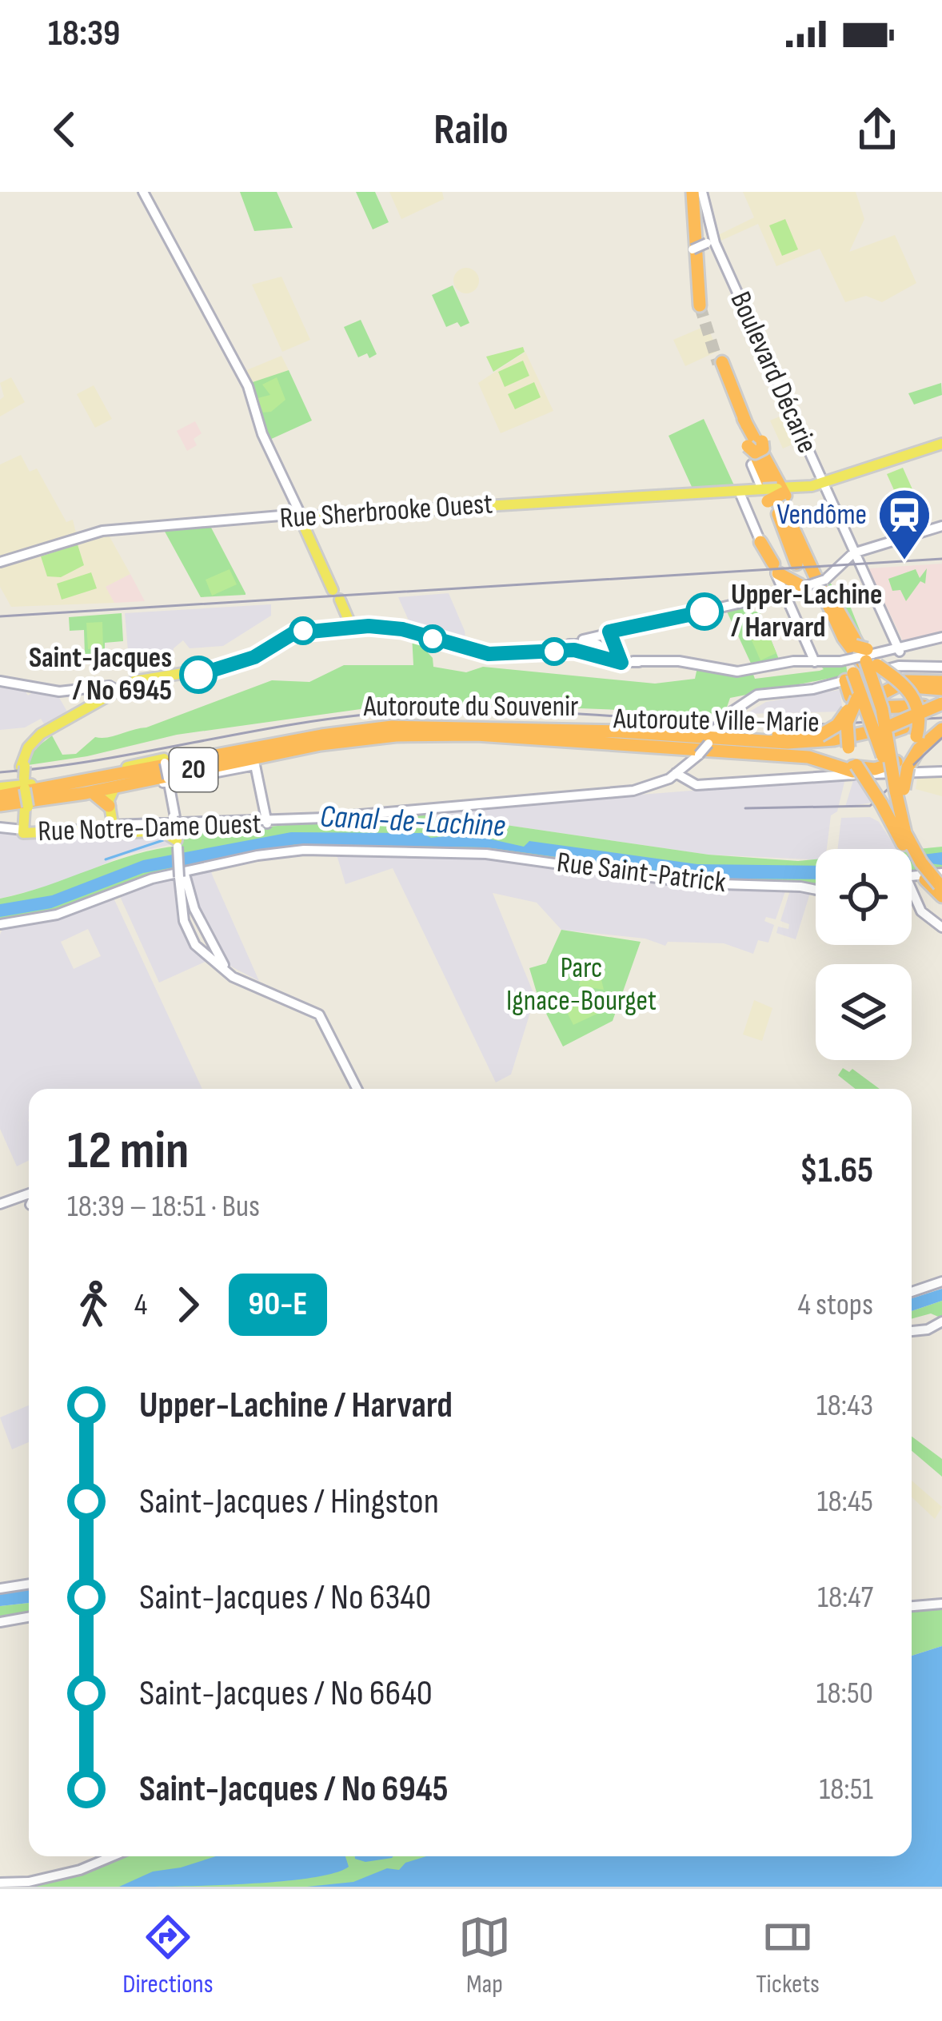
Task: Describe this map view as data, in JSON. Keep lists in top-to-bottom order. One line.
{"streets":{"highway":["Autoroute du Souvenir","Autoroute Ville-Marie","20"],"main road":["Boulevard Décarie","Rue Sherbrooke Ouest","Rue Notre-Dame Ouest","Rue Saint-Patrick"]},"crossings":[["Boulevard Décarie","Rue Sherbrooke Ouest"],["Autoroute du Souvenir","Autoroute Ville-Marie"],["Autoroute du Souvenir","20"],["Autoroute Ville-Marie","20"]],"water":["Canal-de-Lachine"],"parks":["Parc Ignace-Bourget"],"places":{"station":["Vendôme"],"other":["Upper-Lachine / Harvard","Saint-Jacques / No 6945"]},"lines":["bus line 90-E"],"page":{"status":"18:39","header":"Railo","heading":["12 min","18:39 – 18:51 · Bus","$1.65"],"legs":["4","90-E","4 stops"],"list":[{"name":"Upper-Lachine / Harvard","value":"18:43"},{"name":"Saint-Jacques / Hingston","value":"18:45"},{"name":"Saint-Jacques / No 6340","value":"18:47"},{"name":"Saint-Jacques / No 6640","value":"18:50"},{"name":"Saint-Jacques / No 6945","value":"18:51"}],"tabs":["Directions","Map","Tickets"]}}
